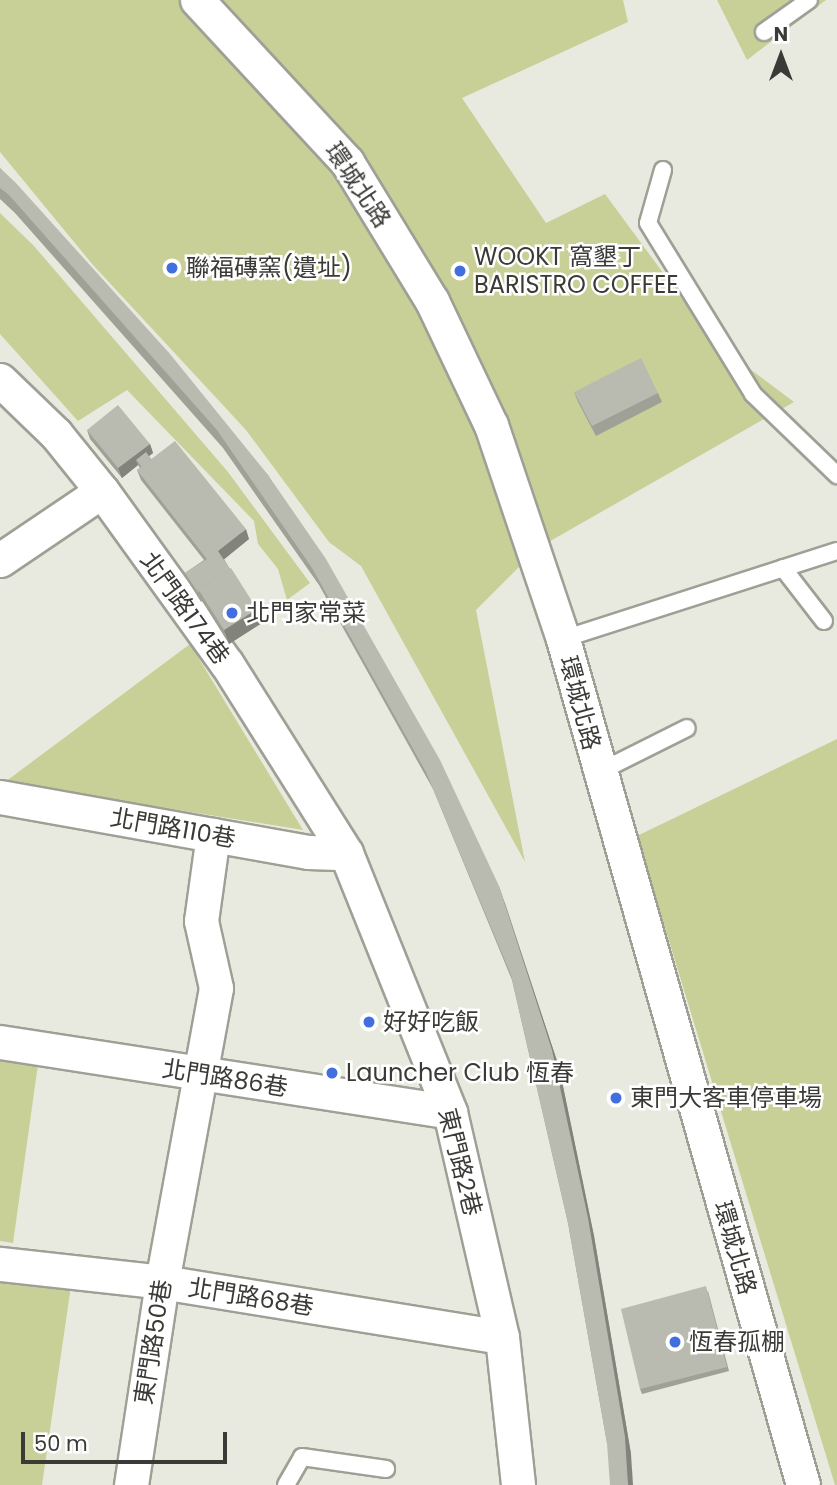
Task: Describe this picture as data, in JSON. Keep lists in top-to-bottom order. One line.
{"streets":{"street":["環城北路","北門路174巷","北門路110巷","北門路86巷","東門路2巷","北門路68巷","東門路50巷"]},"crossings":[["北門路174巷","北門路110巷"],["北門路174巷","東門路2巷"],["北門路110巷","東門路2巷"],["北門路110巷","東門路50巷"],["北門路86巷","東門路2巷"],["北門路86巷","東門路50巷"],["東門路2巷","北門路68巷"],["北門路68巷","東門路50巷"]],"places":["聯福磚窯(遺址)","WOOKT 窩墾丁 BARISTRO COFFEE","北門家常菜","好好吃飯","Launcher Club 恆春","東門大客車停車場","恆春孤棚"],"scale_bar":"50 m","north":"top"}
